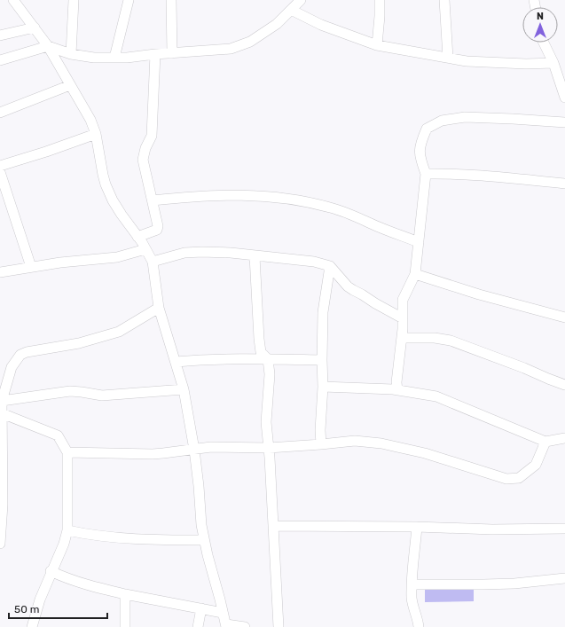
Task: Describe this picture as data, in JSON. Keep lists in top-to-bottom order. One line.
{"scale_bar":"50 m","north":"top"}
